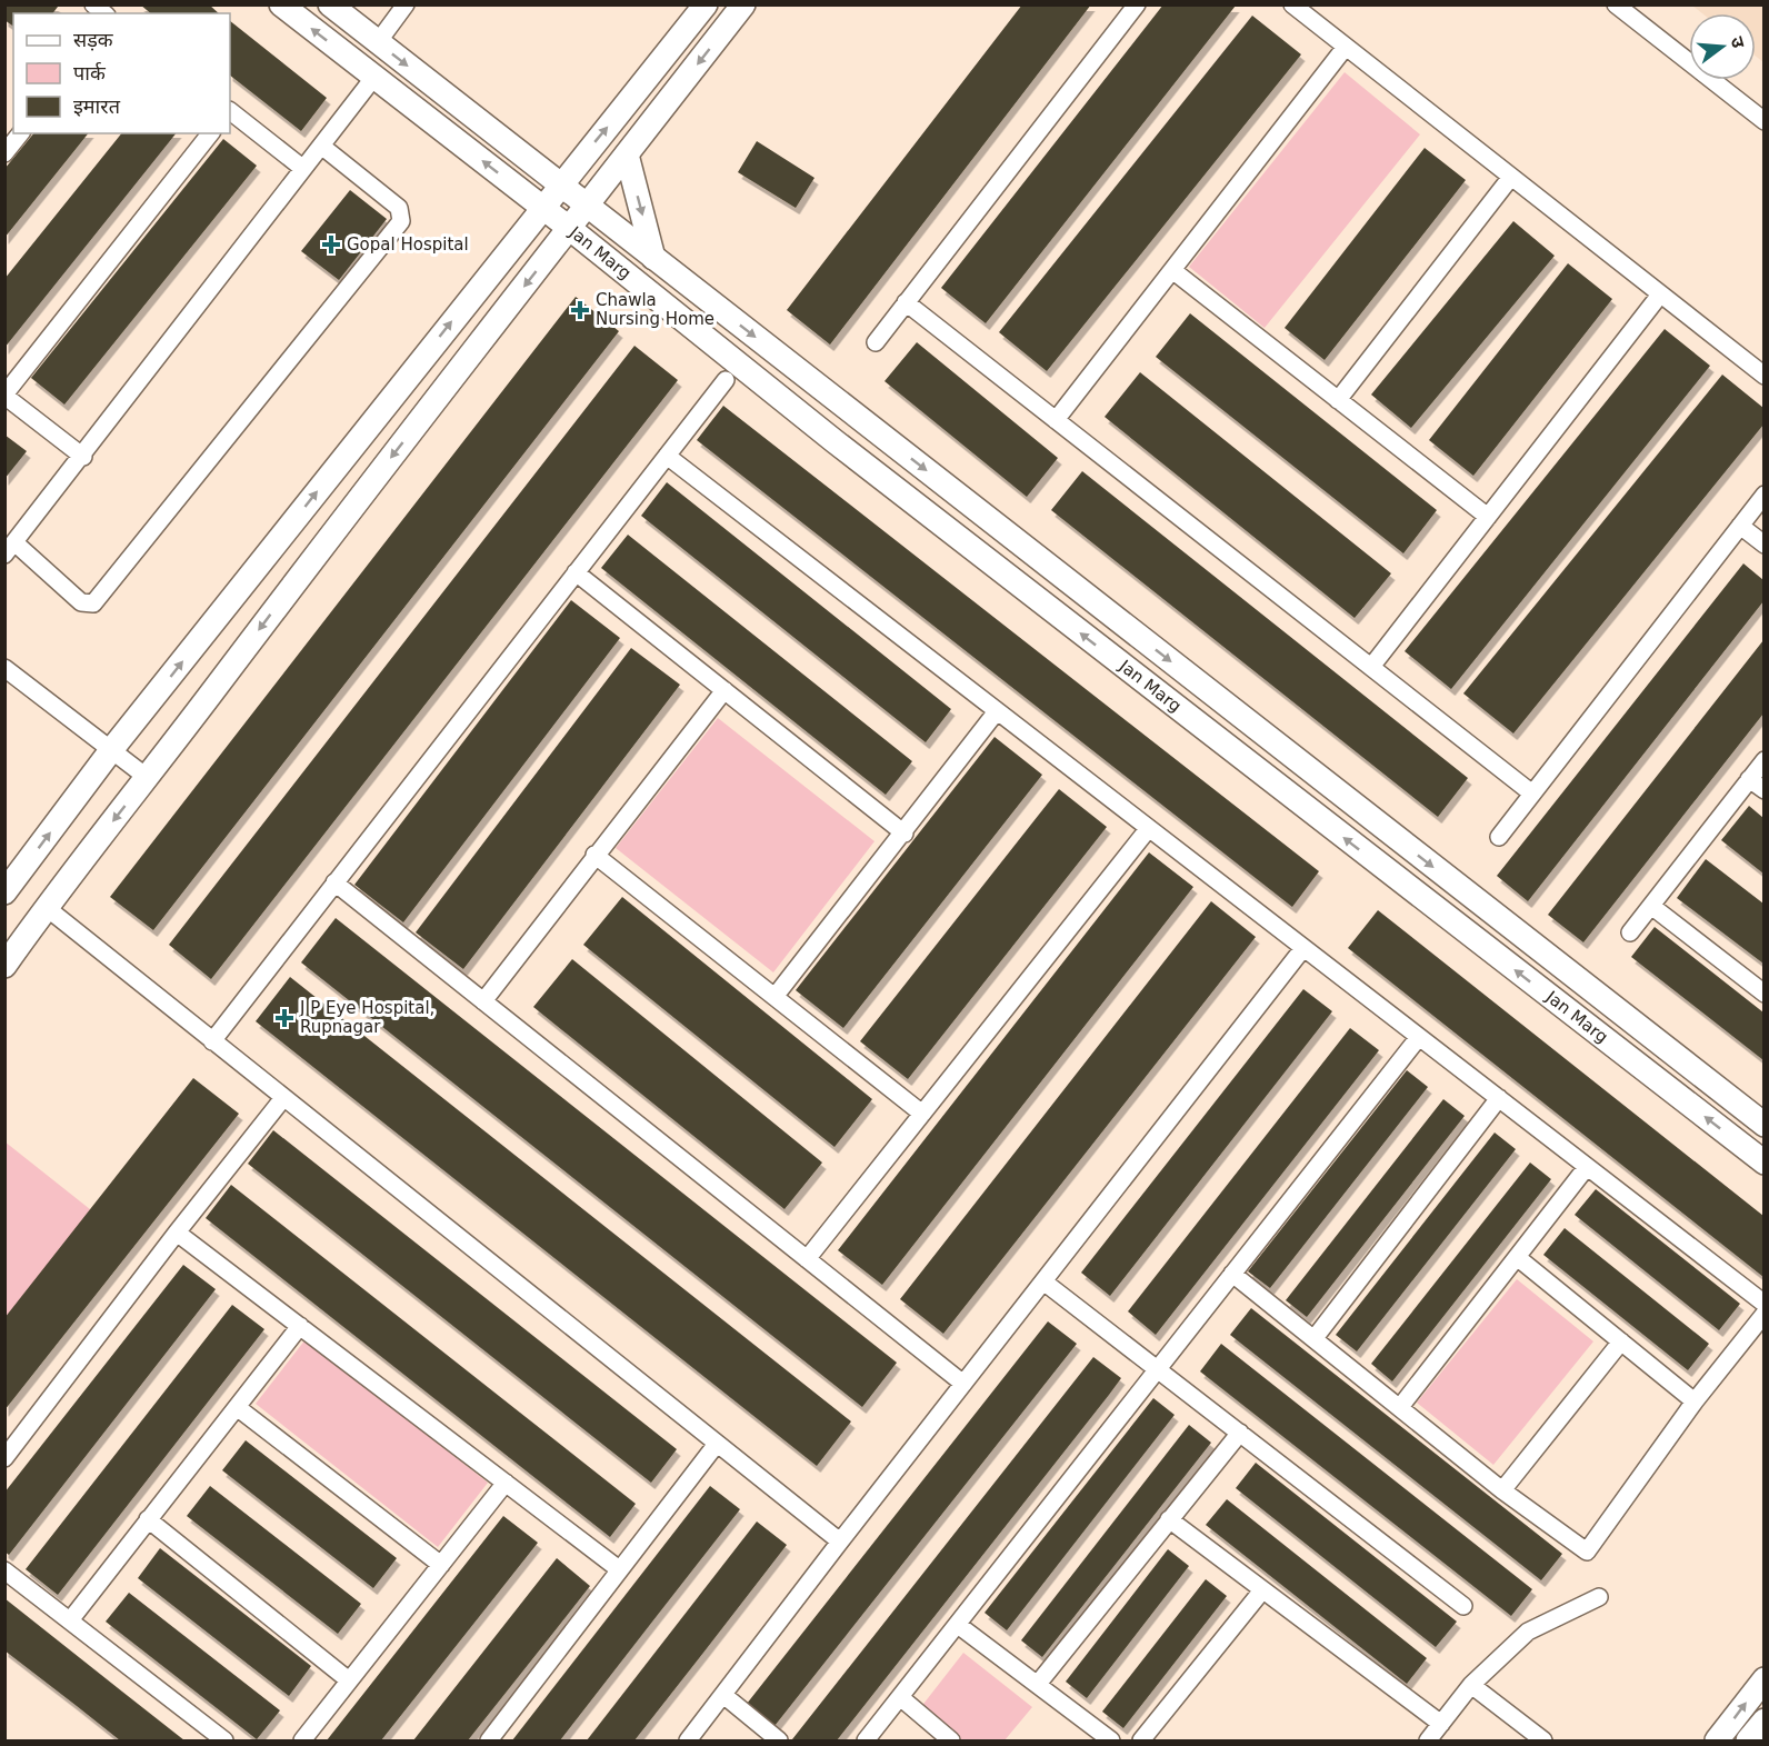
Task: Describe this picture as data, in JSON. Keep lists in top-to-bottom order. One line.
{"streets":{"main road":["Jan Marg"]},"places":{"health":["Gopal Hospital","Chawla Nursing Home","J P Eye Hospital, Rupnagar"]},"legend":["सड़क","पार्क","इमारत"],"north":"right"}
